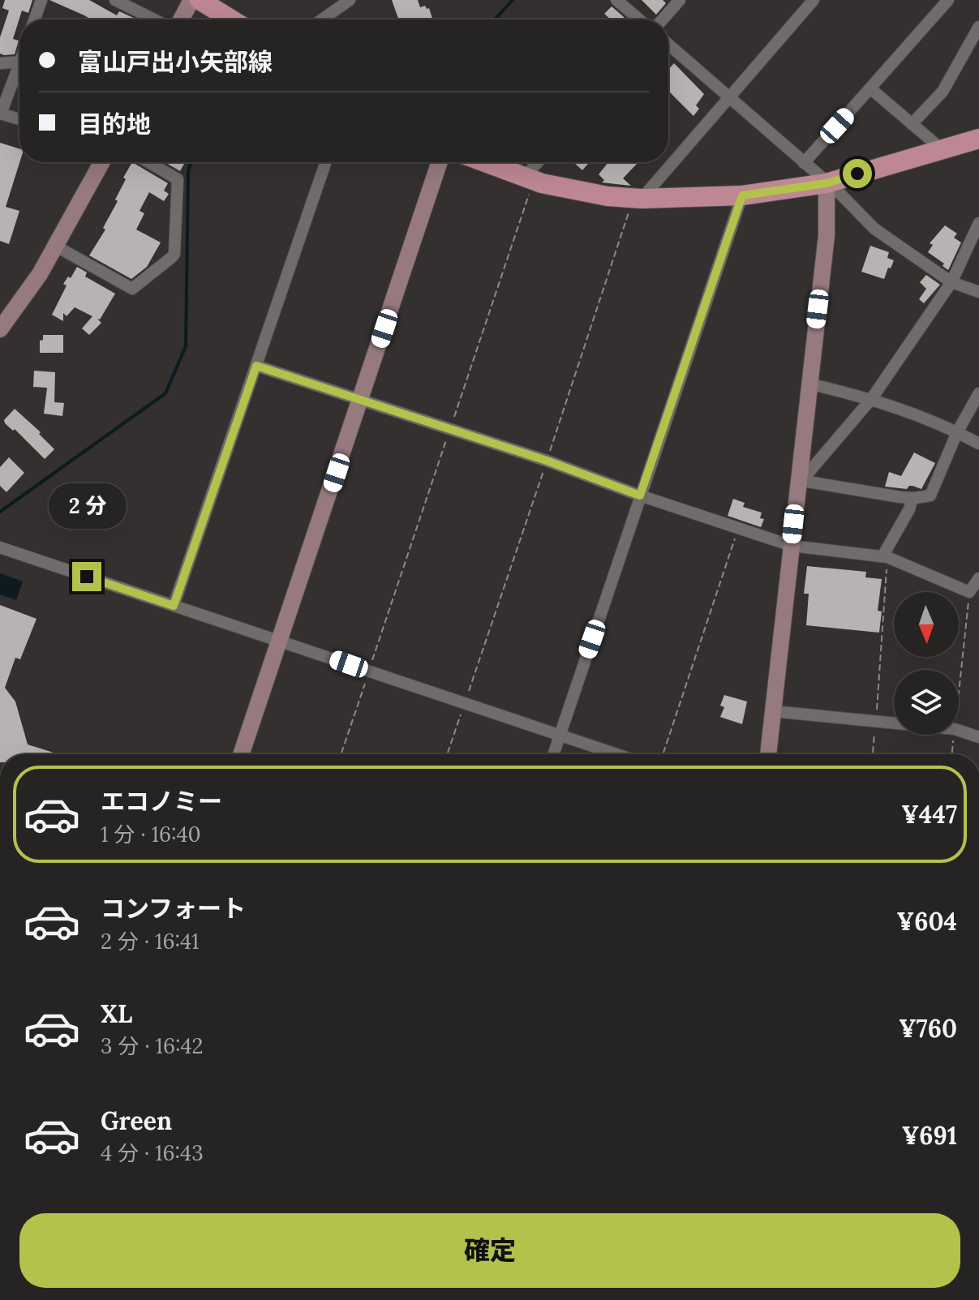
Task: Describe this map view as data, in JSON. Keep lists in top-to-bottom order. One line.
{"north":"bottom","page":{"banner":["富山戸出小矢部線","目的地"],"bubble":"2 分","list":[{"name":"エコノミー","note":"1 分 · 16:40","value":"¥447"},{"name":"コンフォート","note":"2 分 · 16:41","value":"¥604"},{"name":"XL","note":"3 分 · 16:42","value":"¥760"},{"name":"Green","note":"4 分 · 16:43","value":"¥691"}],"buttons":"確定"}}
